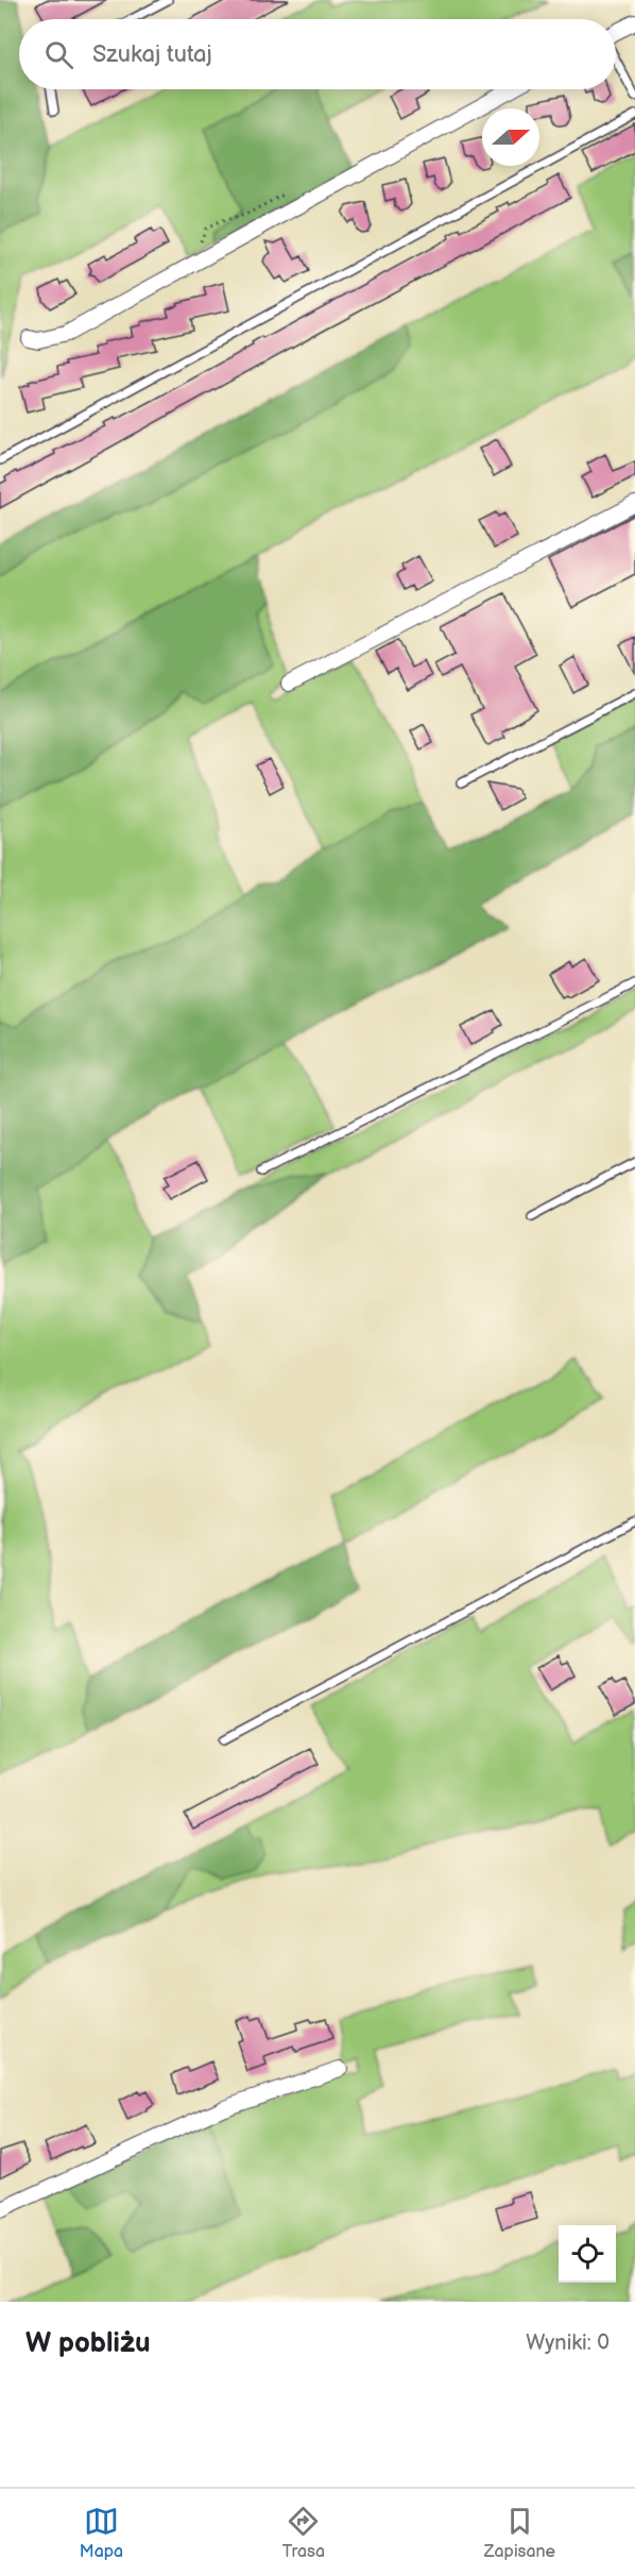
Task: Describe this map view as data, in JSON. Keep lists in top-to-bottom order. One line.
{"north":"right","page":{"search":"Szukaj tutaj","heading":["W pobliżu","Wyniki: 0"],"nav":["Mapa","Trasa","Zapisane"]}}
